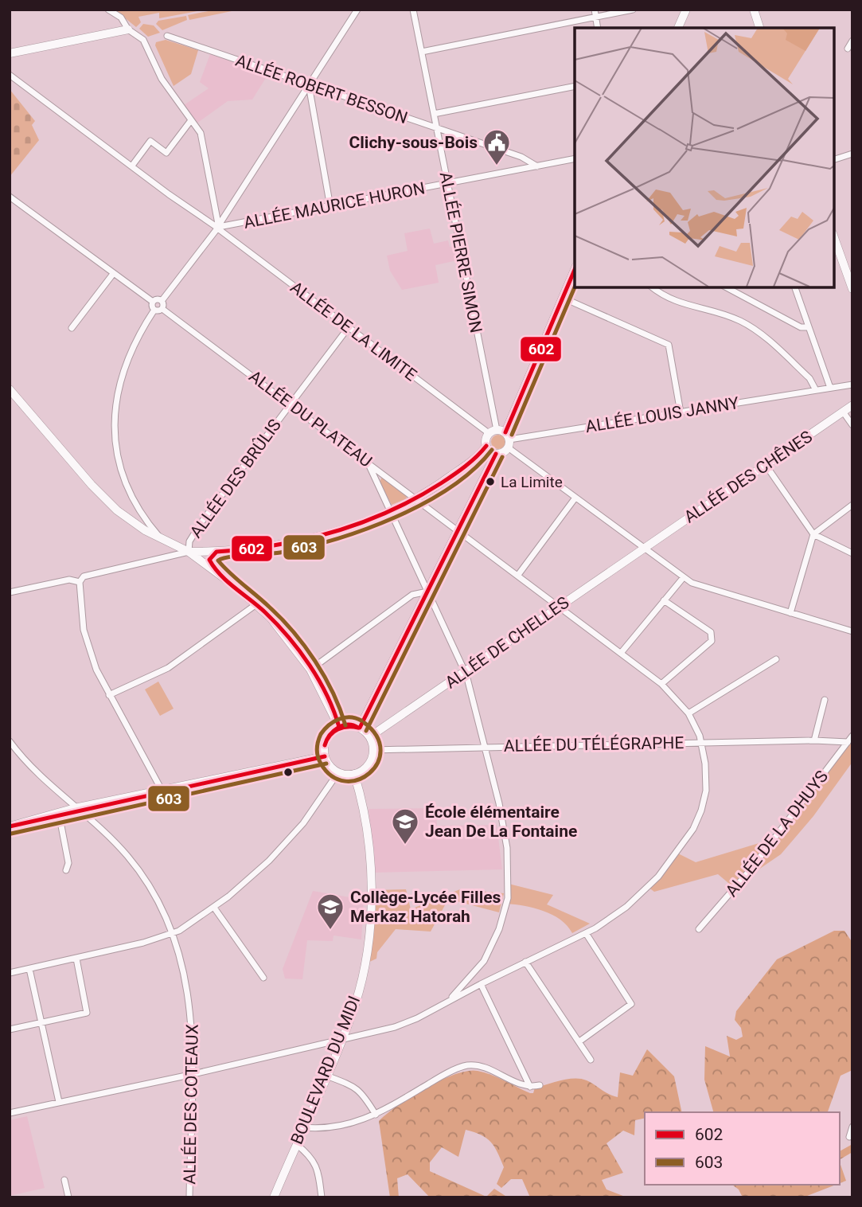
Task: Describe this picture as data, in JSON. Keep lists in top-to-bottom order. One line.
{"streets":{"main road":["ALLÉE DES CHÊNES","ALLÉE DE CHELLES","BOULEVARD DU MIDI"],"street":["ALLÉE ROBERT BESSON","ALLÉE MAURICE HURON","ALLÉE PIERRE SIMON","ALLÉE DE LA LIMITE","ALLÉE LOUIS JANNY","ALLÉE DU PLATEAU","ALLÉE DES BRÛLIS","ALLÉE DU TÉLÉGRAPHE","ALLÉE DE LA DHUYS","ALLÉE DES COTEAUX"]},"crossings":[["ALLÉE ROBERT BESSON","ALLÉE MAURICE HURON"],["ALLÉE ROBERT BESSON","ALLÉE PIERRE SIMON"],["ALLÉE MAURICE HURON","ALLÉE PIERRE SIMON"],["ALLÉE MAURICE HURON","ALLÉE DE LA LIMITE"],["ALLÉE PIERRE SIMON","ALLÉE DE LA LIMITE"],["ALLÉE PIERRE SIMON","ALLÉE LOUIS JANNY"],["ALLÉE DE LA LIMITE","ALLÉE LOUIS JANNY"],["ALLÉE DE LA LIMITE","ALLÉE DES BRÛLIS"],["ALLÉE DU PLATEAU","ALLÉE DES BRÛLIS"],["ALLÉE DU PLATEAU","ALLÉE DE CHELLES"],["ALLÉE DU PLATEAU","ALLÉE DU TÉLÉGRAPHE"],["ALLÉE DU PLATEAU","BOULEVARD DU MIDI"],["ALLÉE DU PLATEAU","ALLÉE DES COTEAUX"],["ALLÉE DES CHÊNES","ALLÉE DE CHELLES"],["ALLÉE DE CHELLES","ALLÉE DU TÉLÉGRAPHE"],["ALLÉE DE CHELLES","BOULEVARD DU MIDI"],["ALLÉE DU TÉLÉGRAPHE","ALLÉE DE LA DHUYS"],["ALLÉE DU TÉLÉGRAPHE","BOULEVARD DU MIDI"]],"places":{"public building":["Clichy-sous-Bois"],"other":["La Limite"],"school or university":["École élémentaire Jean De La Fontaine","Collège-Lycée Filles Merkaz Hatorah"]},"lines":["transit line 602","transit line 603"],"legend":["602","603"]}
